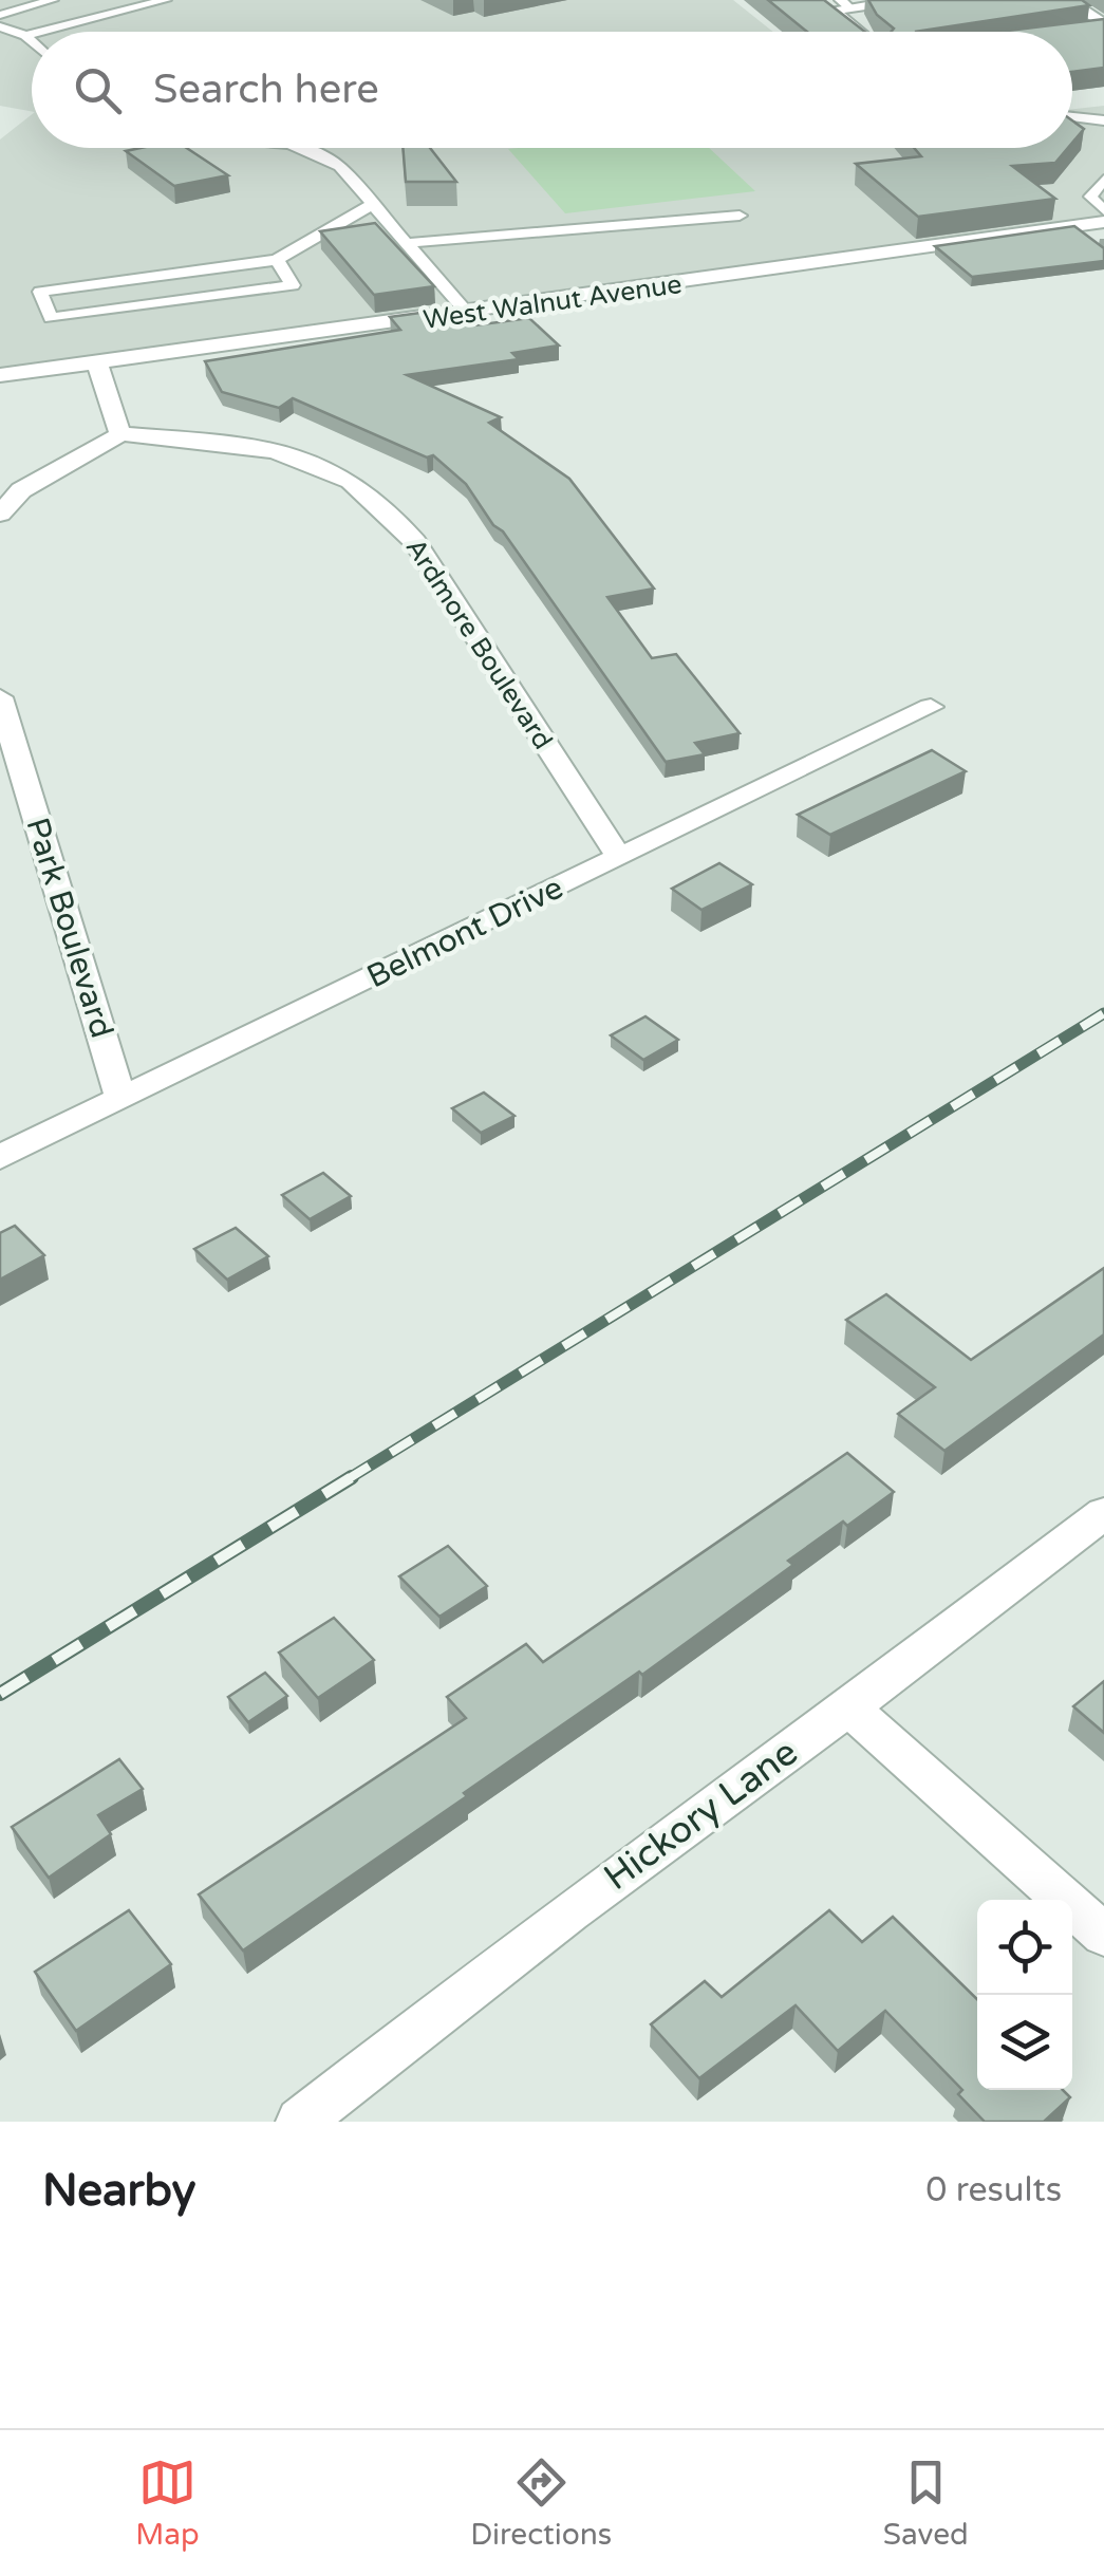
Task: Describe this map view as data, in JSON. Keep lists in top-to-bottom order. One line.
{"streets":{"street":["West Walnut Avenue","Ardmore Boulevard","Park Boulevard","Belmont Drive","Hickory Lane"]},"crossings":[["Ardmore Boulevard","Belmont Drive"],["Park Boulevard","Belmont Drive"]],"page":{"search":"Search here","heading":["Nearby","0 results"],"nav":["Map","Directions","Saved"]}}
